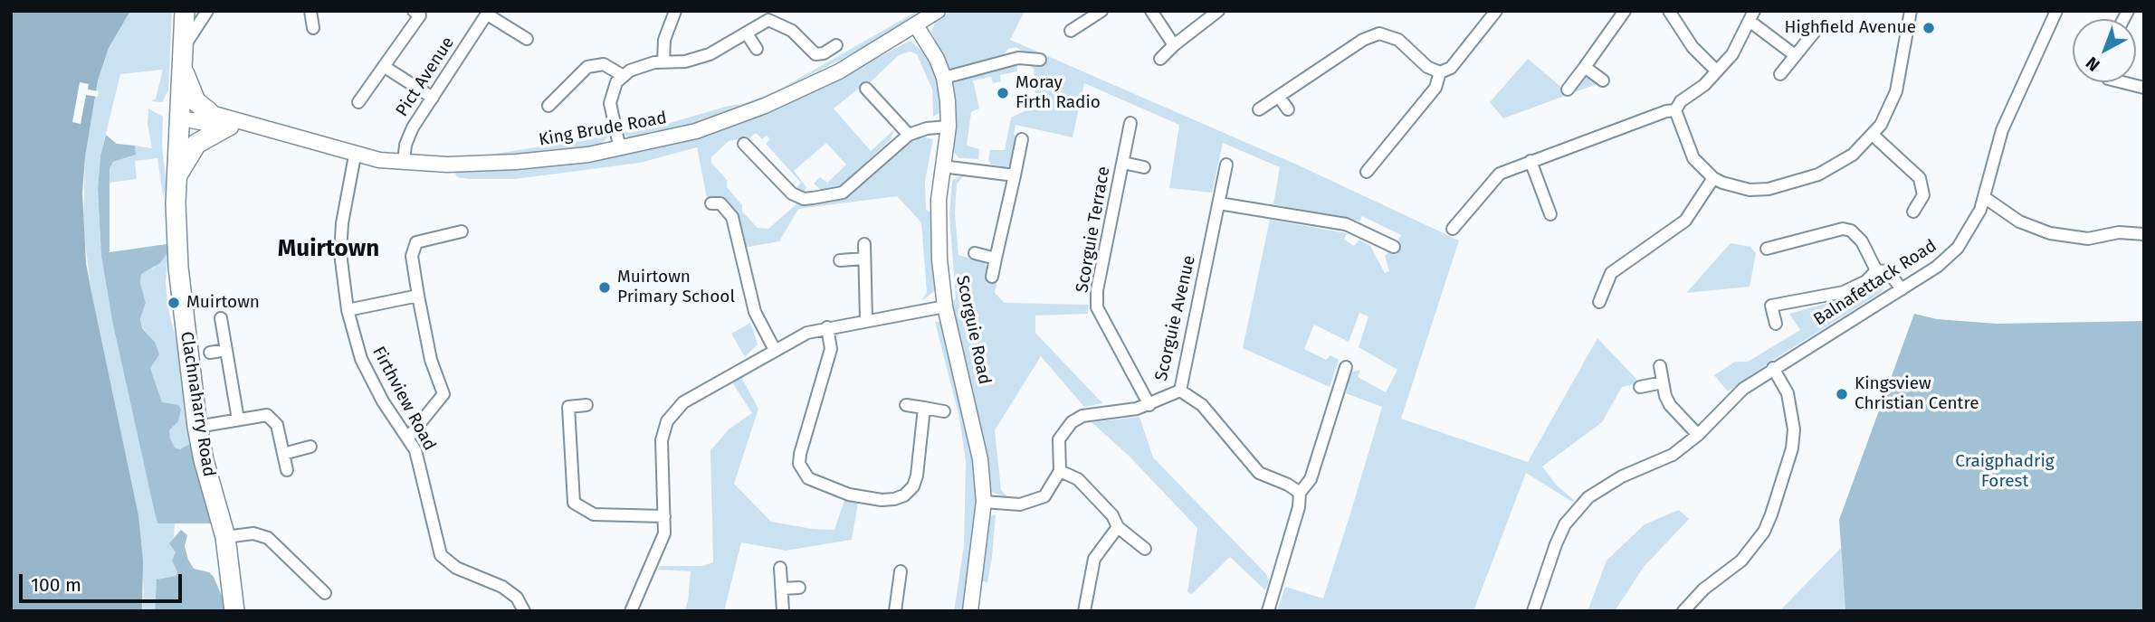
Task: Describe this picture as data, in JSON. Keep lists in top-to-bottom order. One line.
{"streets":{"main road":["Clachnaharry Road"],"street":["Pict Avenue","King Brude Road","Scorguie Terrace","Balnafettack Road","Scorguie Avenue","Scorguie Road","Firthview Road"]},"crossings":[["Pict Avenue","King Brude Road"],["King Brude Road","Scorguie Road"],["King Brude Road","Firthview Road"],["King Brude Road","Clachnaharry Road"],["Scorguie Terrace","Scorguie Avenue"]],"districts":["Muirtown"],"parks":["Craigphadrig Forest"],"places":["Highfield Avenue","Moray Firth Radio","Muirtown Primary School","Muirtown","Kingsview Christian Centre"],"scale_bar":"100 m","north":"bottom left"}
